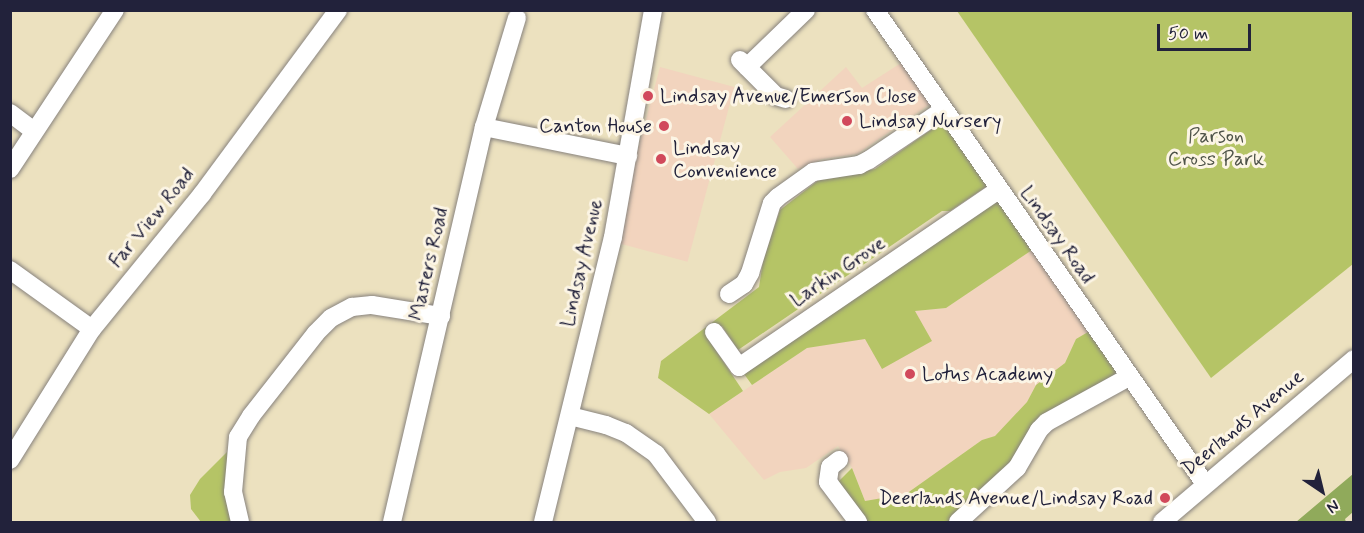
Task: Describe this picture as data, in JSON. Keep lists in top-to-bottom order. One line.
{"streets":{"street":["Far View Road","Lindsay Road","Lindsay Avenue","Masters Road","Larkin Grove","Deerlands Avenue"]},"crossings":[["Lindsay Road","Larkin Grove"],["Lindsay Road","Deerlands Avenue"]],"parks":["Parson Cross Park"],"places":["Lindsay Avenue/Emerson Close","Lindsay Nursery","Canton House","Lindsay Convenience","Lotus Academy","Deerlands Avenue/Lindsay Road"],"scale_bar":"50 m","north":"bottom right"}
